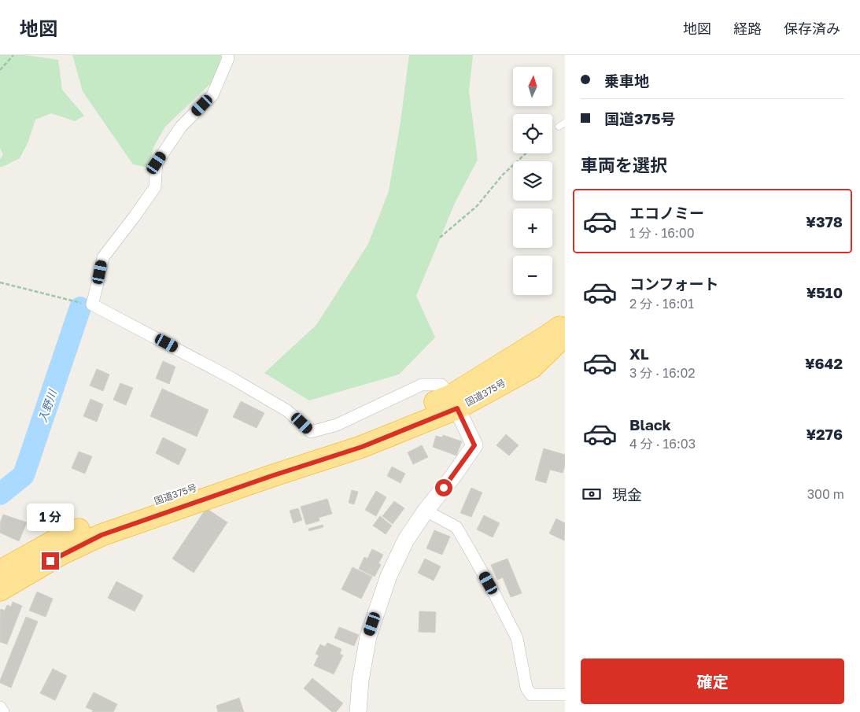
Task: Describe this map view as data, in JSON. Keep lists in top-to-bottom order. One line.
{"streets":{"highway":["国道375号"]},"water":["入野川"],"north":"top","page":{"header":"地図","nav":["地図","経路","保存済み"],"banner":["乗車地","国道375号"],"map_buttons":["+","−"],"heading":"車両を選択","list":[{"name":"エコノミー","note":"1 分 · 16:00","value":"¥378"},{"name":"コンフォート","note":"2 分 · 16:01","value":"¥510"},{"name":"XL","note":"3 分 · 16:02","value":"¥642"},{"name":"Black","note":"4 分 · 16:03","value":"¥276"}],"pay":["現金","300 m"],"bubble":"1 分","buttons":"確定"}}
